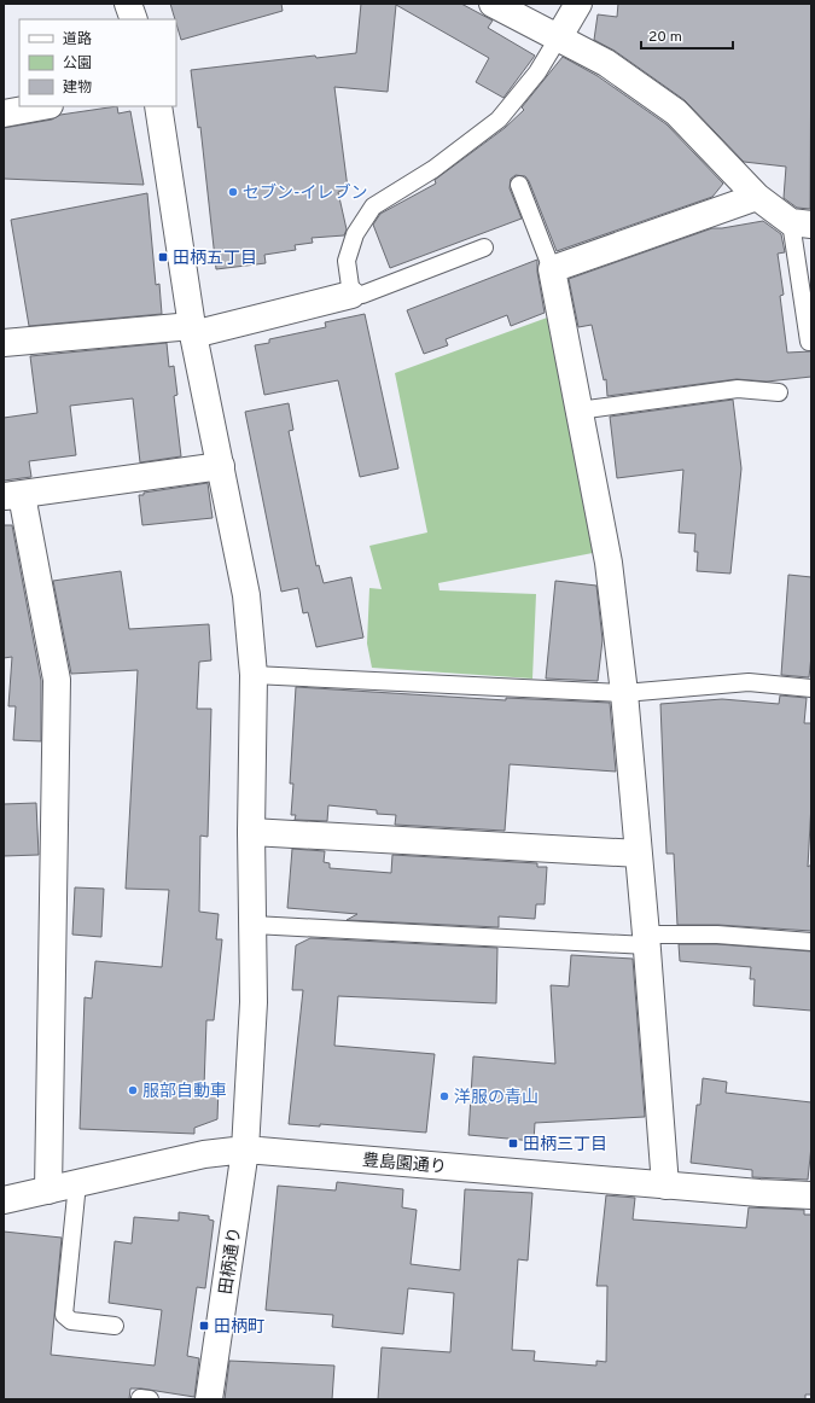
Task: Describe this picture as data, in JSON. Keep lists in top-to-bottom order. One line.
{"streets":{"street":["豊島園通り","田柄通り"]},"crossings":[["豊島園通り","田柄通り"]],"places":{"other":["セブン-イレブン","服部自動車","洋服の青山"],"transit":["田柄五丁目","田柄三丁目","田柄町"]},"legend":["道路","公園","建物"],"scale_bar":"20 m"}
